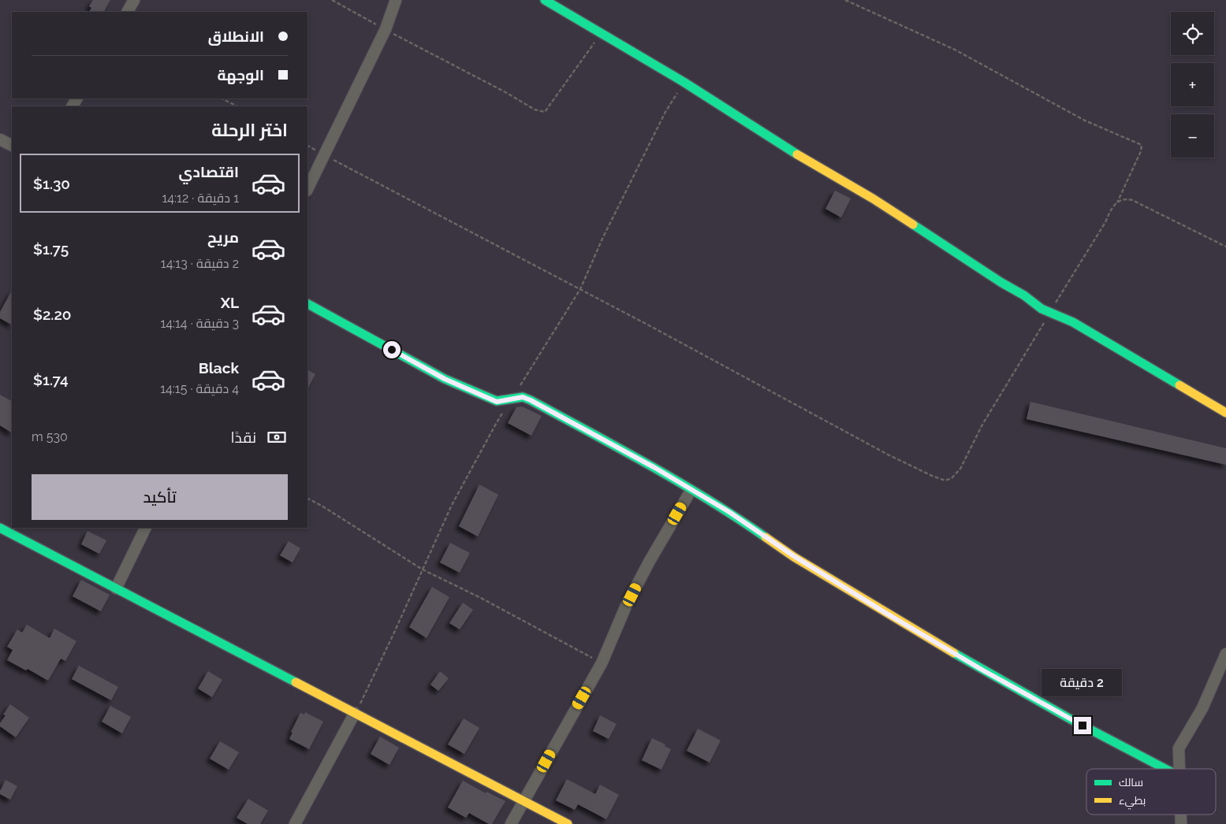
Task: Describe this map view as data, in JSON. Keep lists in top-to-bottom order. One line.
{"legend":["سالك","بطيء"],"page":{"map_buttons":["+","−"],"banner":["الانطلاق","الوجهة"],"heading":"اختر الرحلة","list":[{"name":"اقتصادي","note":"1 دقيقة · 14:12","value":"$1.30"},{"name":"مريح","note":"2 دقيقة · 14:13","value":"$1.75"},{"name":"XL","note":"3 دقيقة · 14:14","value":"$2.20"},{"name":"Black","note":"4 دقيقة · 14:15","value":"$1.74"}],"pay":["نقدًا","530 m"],"buttons":"تأكيد","bubble":"2 دقيقة"}}
